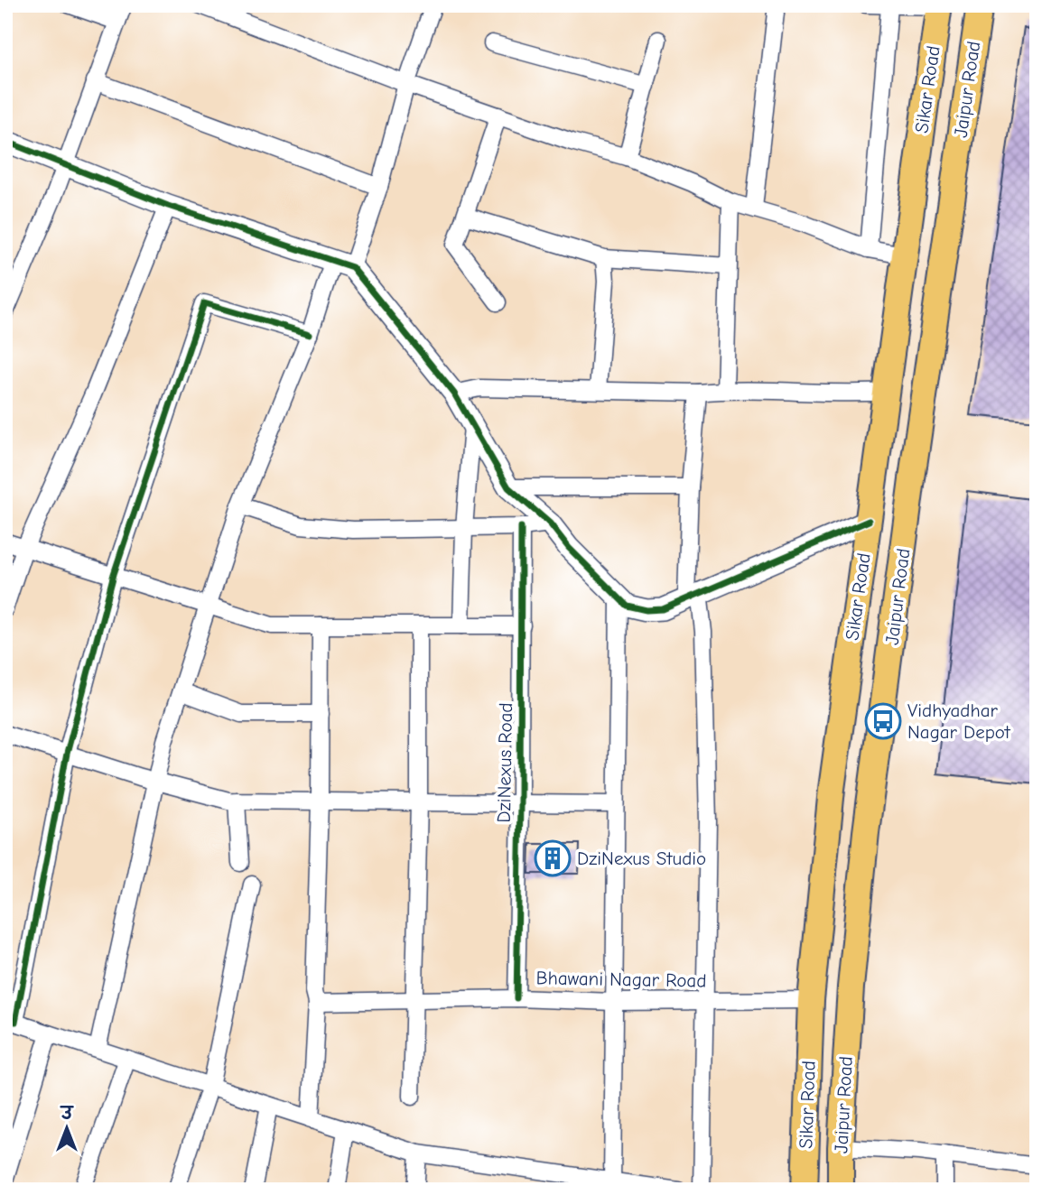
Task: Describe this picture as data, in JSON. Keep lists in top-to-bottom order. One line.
{"streets":{"main road":["Sikar Road","Jaipur Road"],"street":["DziNexus Road","Bhawani Nagar Road"]},"crossings":[["Sikar Road","Bhawani Nagar Road"],["DziNexus Road","Bhawani Nagar Road"]],"places":{"bus stop":["Vidhyadhar Nagar Depot"],"building":["DziNexus Studio"]},"north":"top"}
